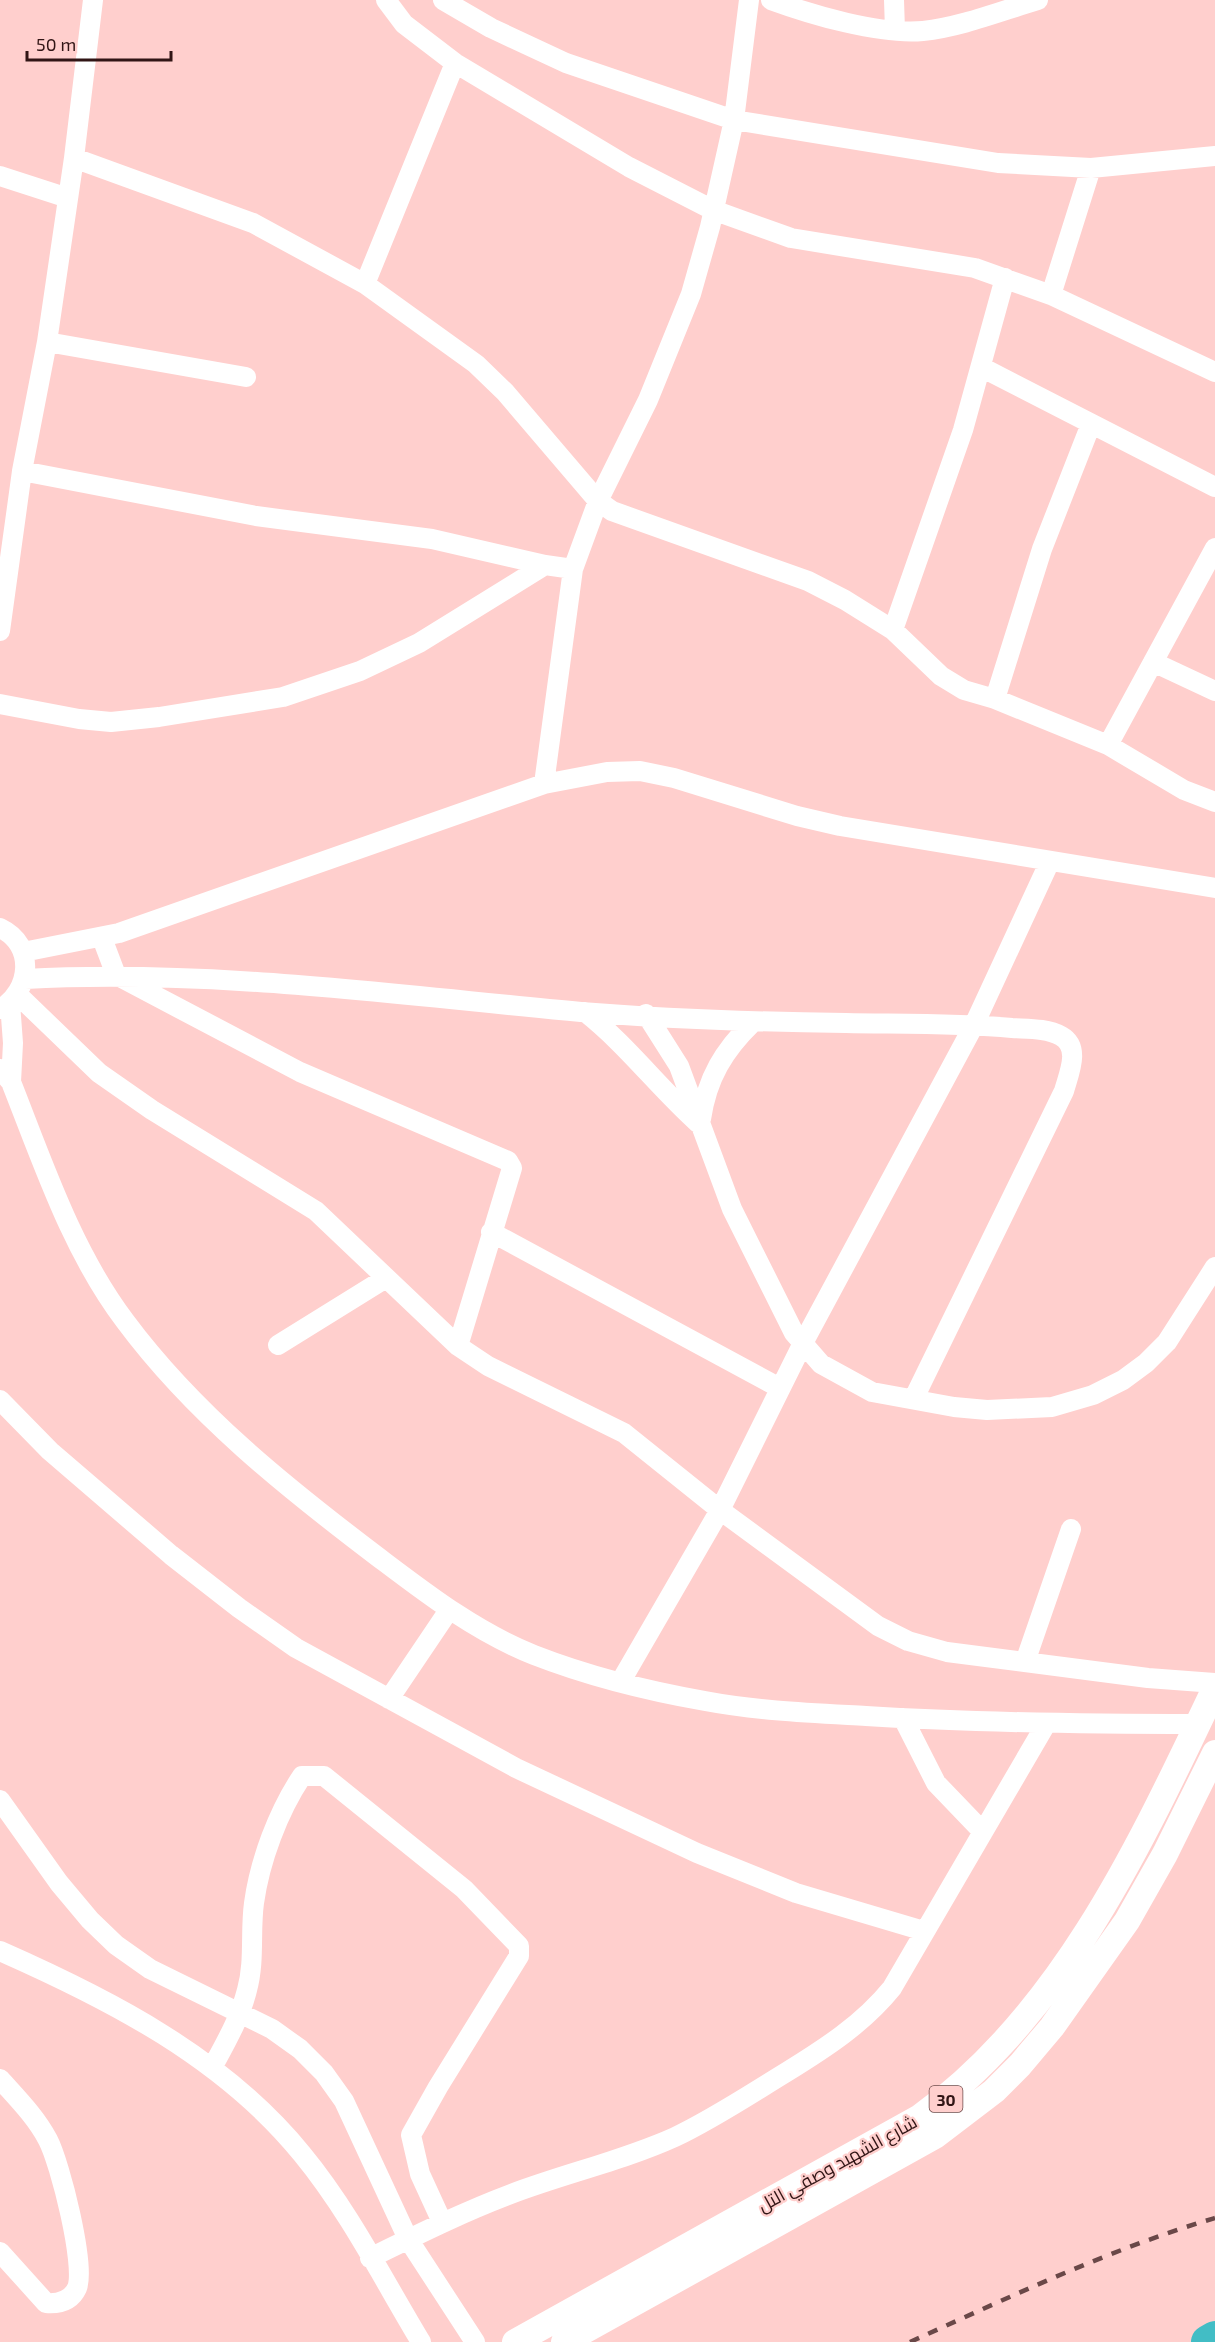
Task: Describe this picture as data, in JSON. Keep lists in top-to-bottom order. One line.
{"streets":{"main road":["30","شارع الشهيد وصفي التل"]},"scale_bar":"50 m"}
